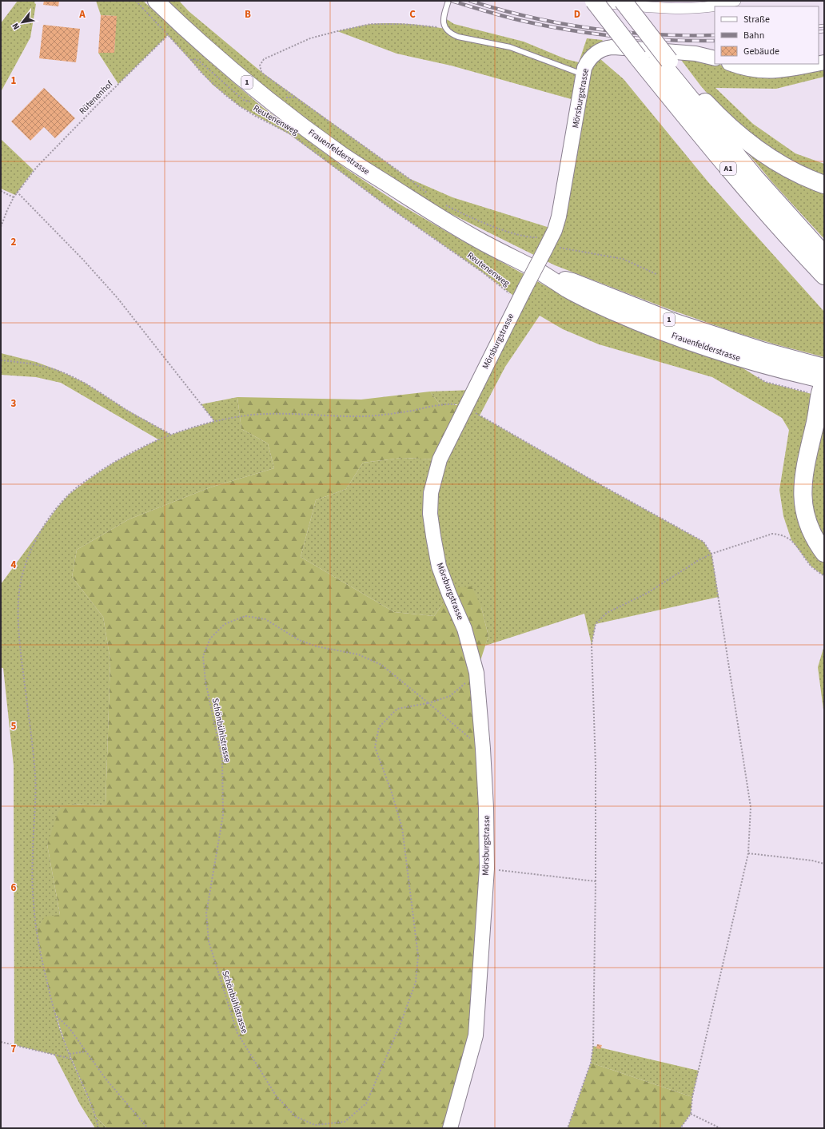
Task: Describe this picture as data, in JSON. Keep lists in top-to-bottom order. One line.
{"streets":{"highway":["A1"],"main road":["1","Frauenfelderstrasse"],"street":["Mörsburgstrasse"],"path":["Rütenenhof","Reutenenweg","Schönbühlstrasse"]},"crossings":[["Rütenenhof","Reutenenweg"],["Mörsburgstrasse","Reutenenweg"],["Mörsburgstrasse","Schönbühlstrasse"]],"legend":["Straße","Bahn","Gebäude"],"north":"bottom left","grid":{"columns":["A","B","C","D"],"rows":["1","2","3","4","5","6","7"]}}
